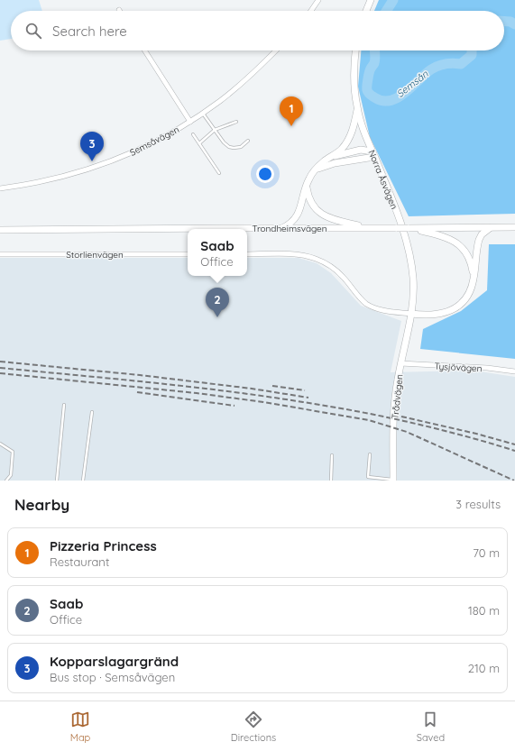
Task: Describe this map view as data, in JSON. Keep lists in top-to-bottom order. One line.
{"streets":{"main road":["Norra Åsvägen","Trondheimsvägen","Trådvägen"],"street":["Semsåvägen","Storlienvägen","Tysjövägen"]},"crossings":[["Norra Åsvägen","Trådvägen"],["Tysjövägen","Trådvägen"]],"water":["Semsån"],"page":{"search":"Search here","pins":["1","3","2"],"popup":["Saab","Office"],"heading":["Nearby","3 results"],"list":[{"mark":"1","name":"Pizzeria Princess","note":"Restaurant","value":"70 m"},{"mark":"2","name":"Saab","note":"Office","value":"180 m"},{"mark":"3","name":"Kopparslagargränd","note":"Bus stop · Semsåvägen","value":"210 m"}],"nav":["Map","Directions","Saved"]}}
